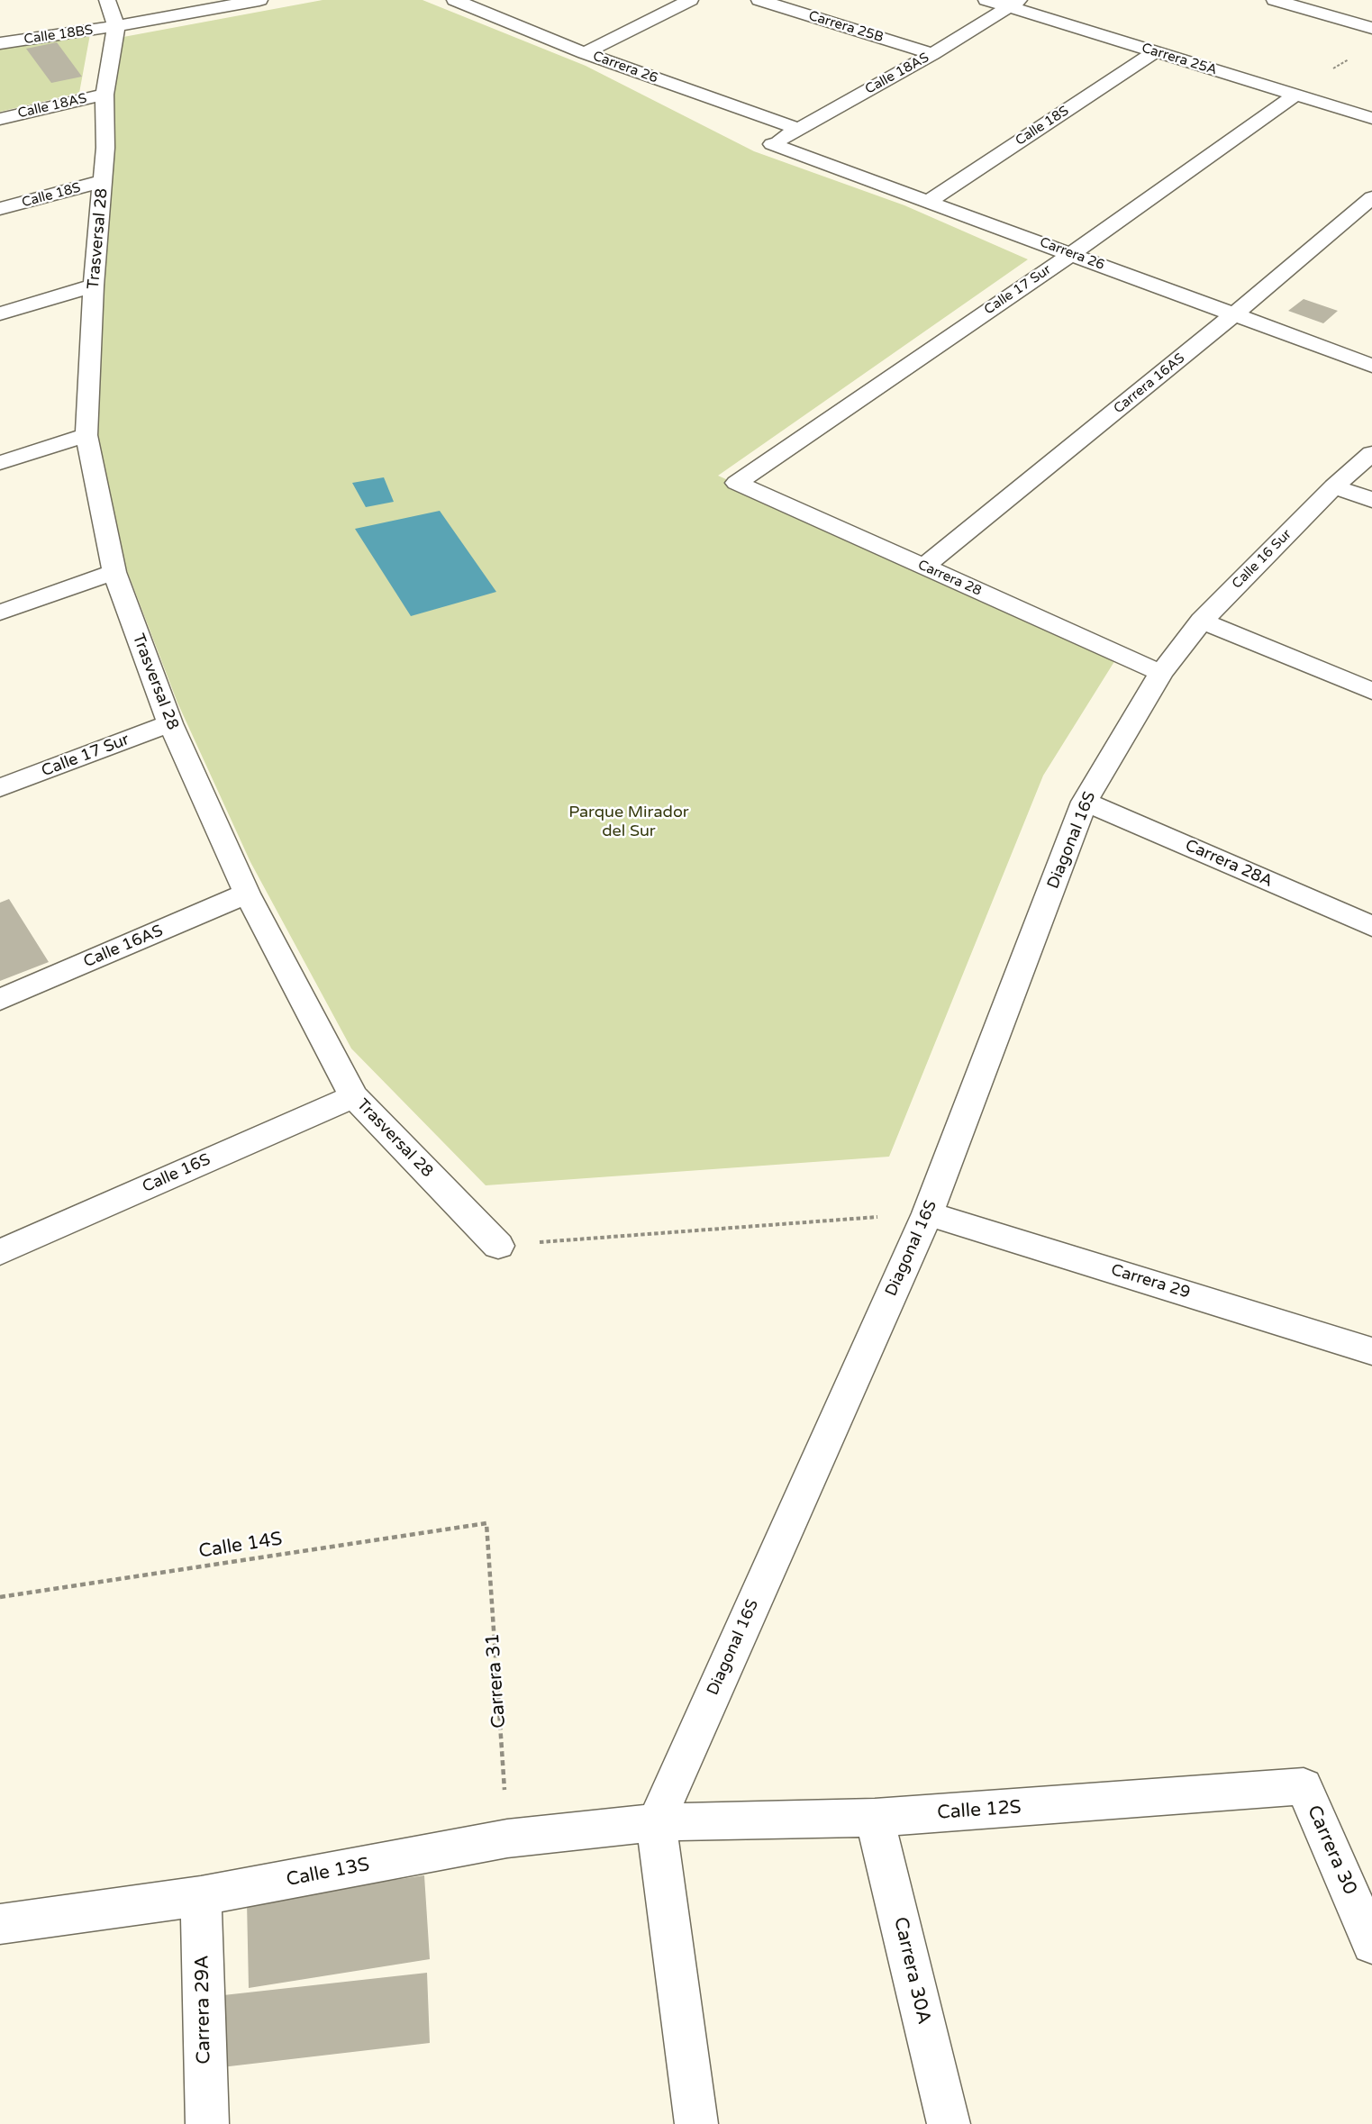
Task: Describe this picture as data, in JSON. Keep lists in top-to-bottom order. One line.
{"streets":{"street":["Carrera 25B","Calle 18BS","Carrera 25A","Carrera 26","Calle 18AS","Calle 18S","Trasversal 28","Calle 17 Sur","Carrera 16AS","Calle 16 Sur","Carrera 28","Diagonal 16S","Carrera 28A","Calle 16AS","Calle 16S","Carrera 29","Calle 12S","Carrera 30","Calle 13S","Carrera 30A","Carrera 29A"],"path":["Calle 14S","Carrera 31"]},"crossings":[["Carrera 25B","Calle 18AS"],["Calle 18BS","Trasversal 28"],["Carrera 25A","Calle 18AS"],["Carrera 25A","Calle 18S"],["Carrera 25A","Calle 17 Sur"],["Carrera 26","Calle 18AS"],["Carrera 26","Calle 18S"],["Carrera 26","Calle 17 Sur"],["Carrera 26","Carrera 16AS"],["Calle 18AS","Trasversal 28"],["Calle 18S","Trasversal 28"],["Trasversal 28","Calle 17 Sur"],["Trasversal 28","Calle 16AS"],["Trasversal 28","Calle 16S"],["Calle 17 Sur","Carrera 28"],["Carrera 16AS","Carrera 28"],["Calle 16 Sur","Carrera 28"],["Calle 16 Sur","Diagonal 16S"],["Carrera 28","Diagonal 16S"],["Diagonal 16S","Carrera 28A"],["Diagonal 16S","Carrera 29"],["Diagonal 16S","Calle 12S"],["Diagonal 16S","Calle 13S"],["Calle 14S","Carrera 31"],["Carrera 31","Calle 13S"],["Calle 12S","Carrera 30"],["Calle 12S","Calle 13S"],["Calle 12S","Carrera 30A"],["Calle 13S","Carrera 29A"]],"parks":["Parque Mirador del Sur"]}
